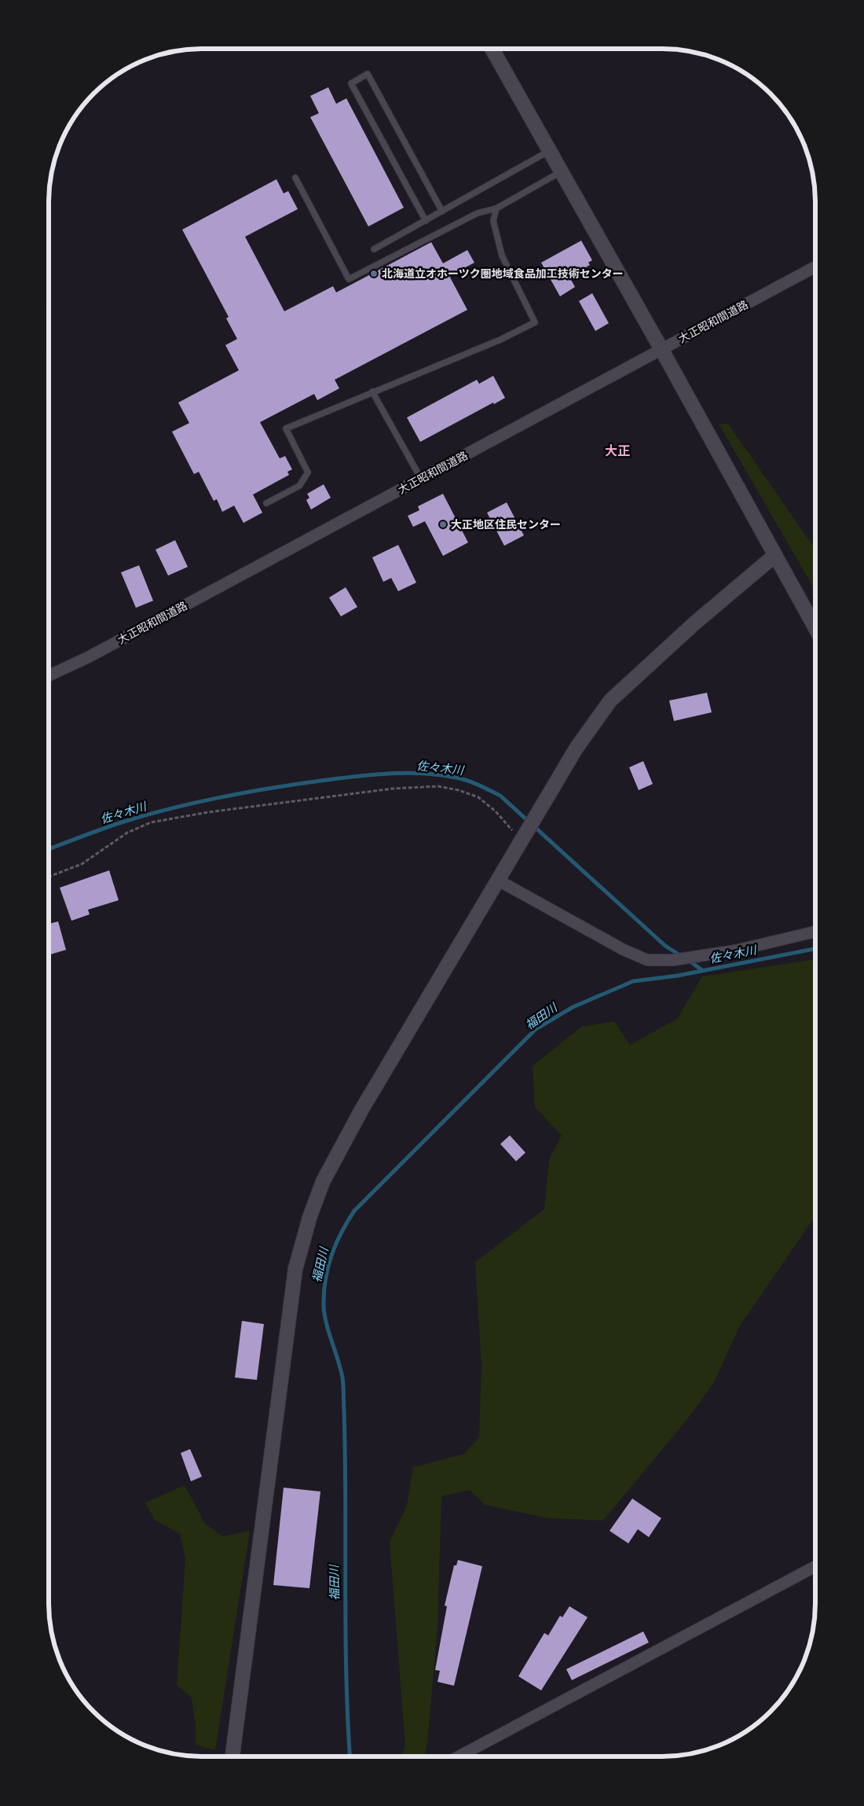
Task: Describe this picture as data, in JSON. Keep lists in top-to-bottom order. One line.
{"streets":{"street":["大正昭和間道路"]},"districts":["大正"],"water":["佐々木川","福田川"],"places":["北海道立オホーツク圏地域食品加工技術センター","大正地区住民センター"]}
